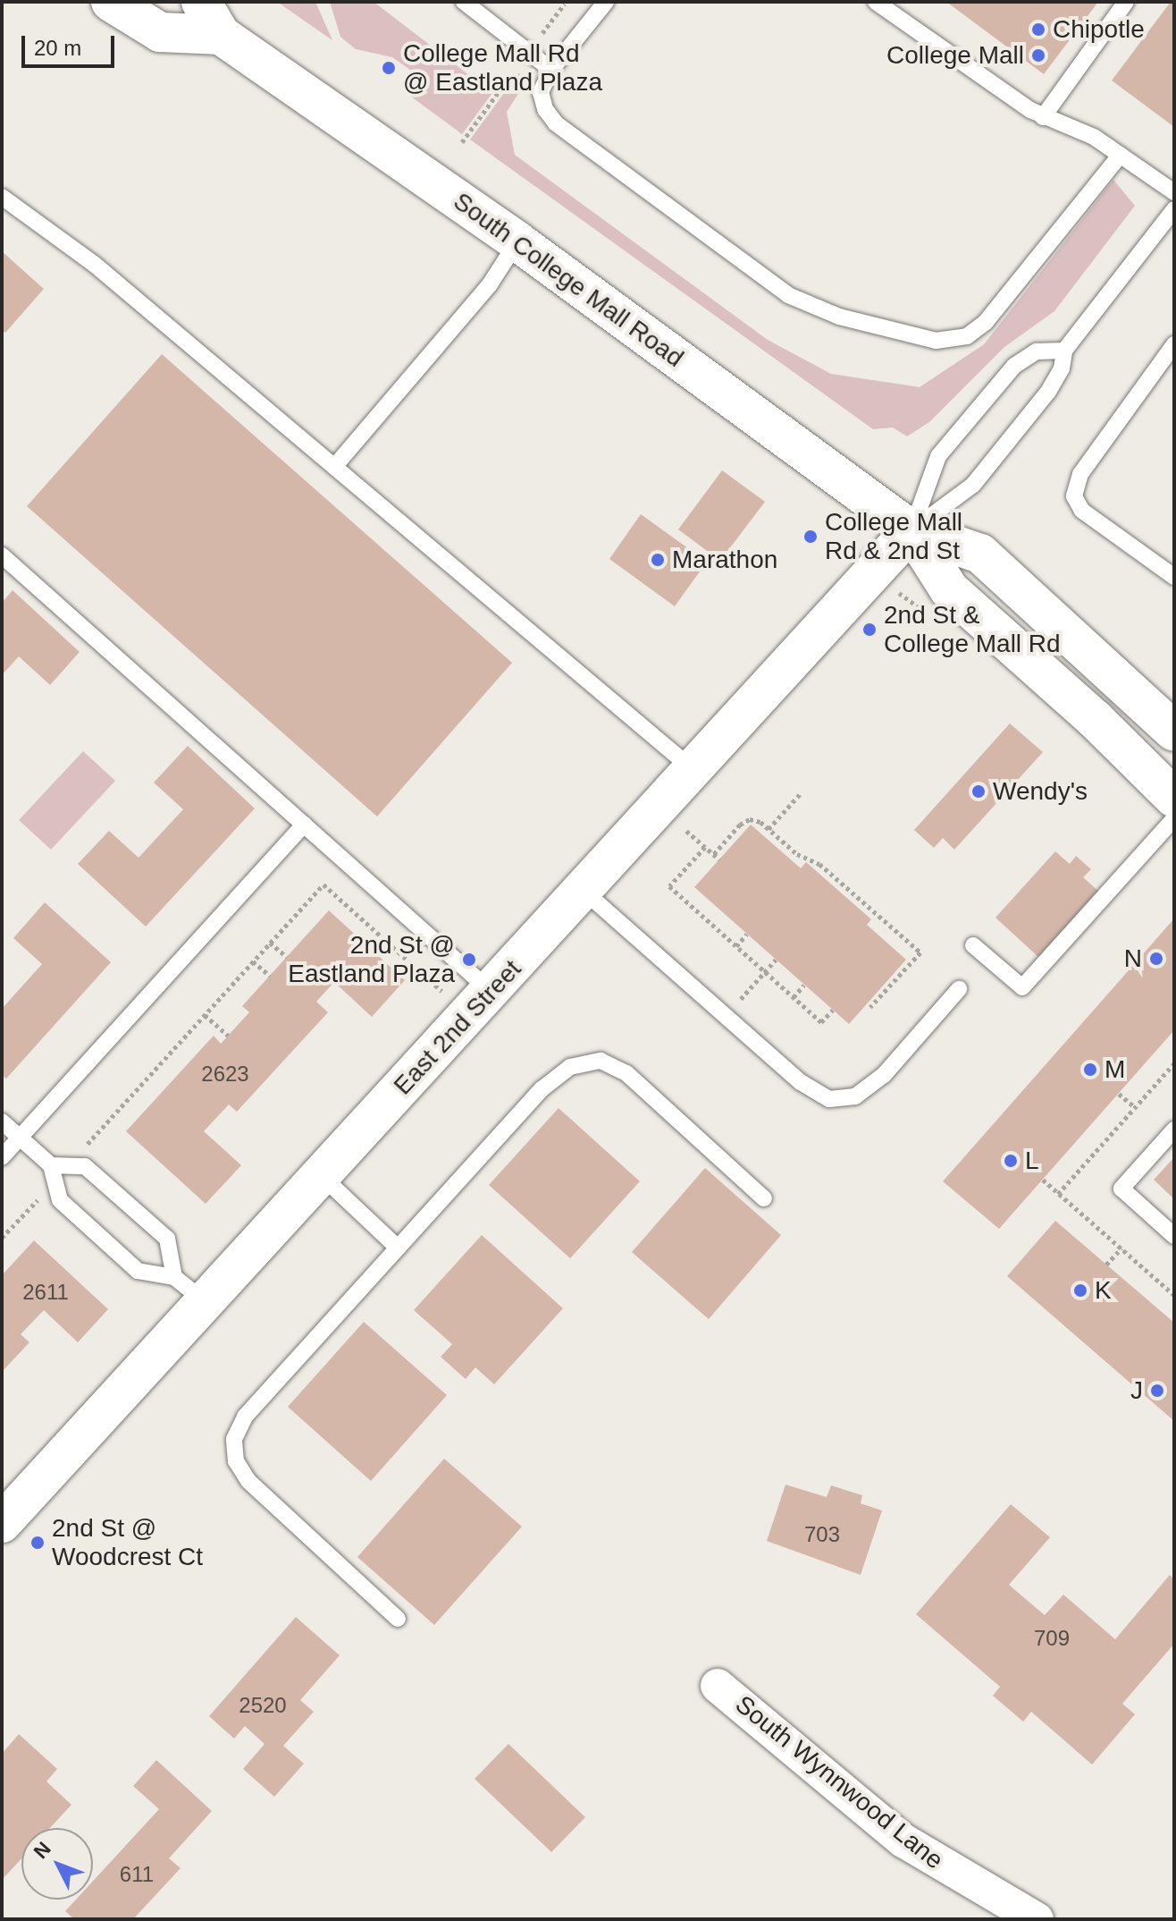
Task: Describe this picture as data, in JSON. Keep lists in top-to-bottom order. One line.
{"streets":{"main road":["South College Mall Road","East 2nd Street"],"street":["South Wynnwood Lane"]},"crossings":[["South College Mall Road","East 2nd Street"]],"places":["Chipotle","College Mall","College Mall Rd @ Eastland Plaza","College Mall Rd & 2nd St","Marathon","2nd St & College Mall Rd","Wendy's","N","2nd St @ Eastland Plaza","M","L","K","J","2nd St @ Woodcrest Ct"],"house_numbers":["2623","2611","703","709","2520","611"],"scale_bar":"20 m","north":"top left"}
